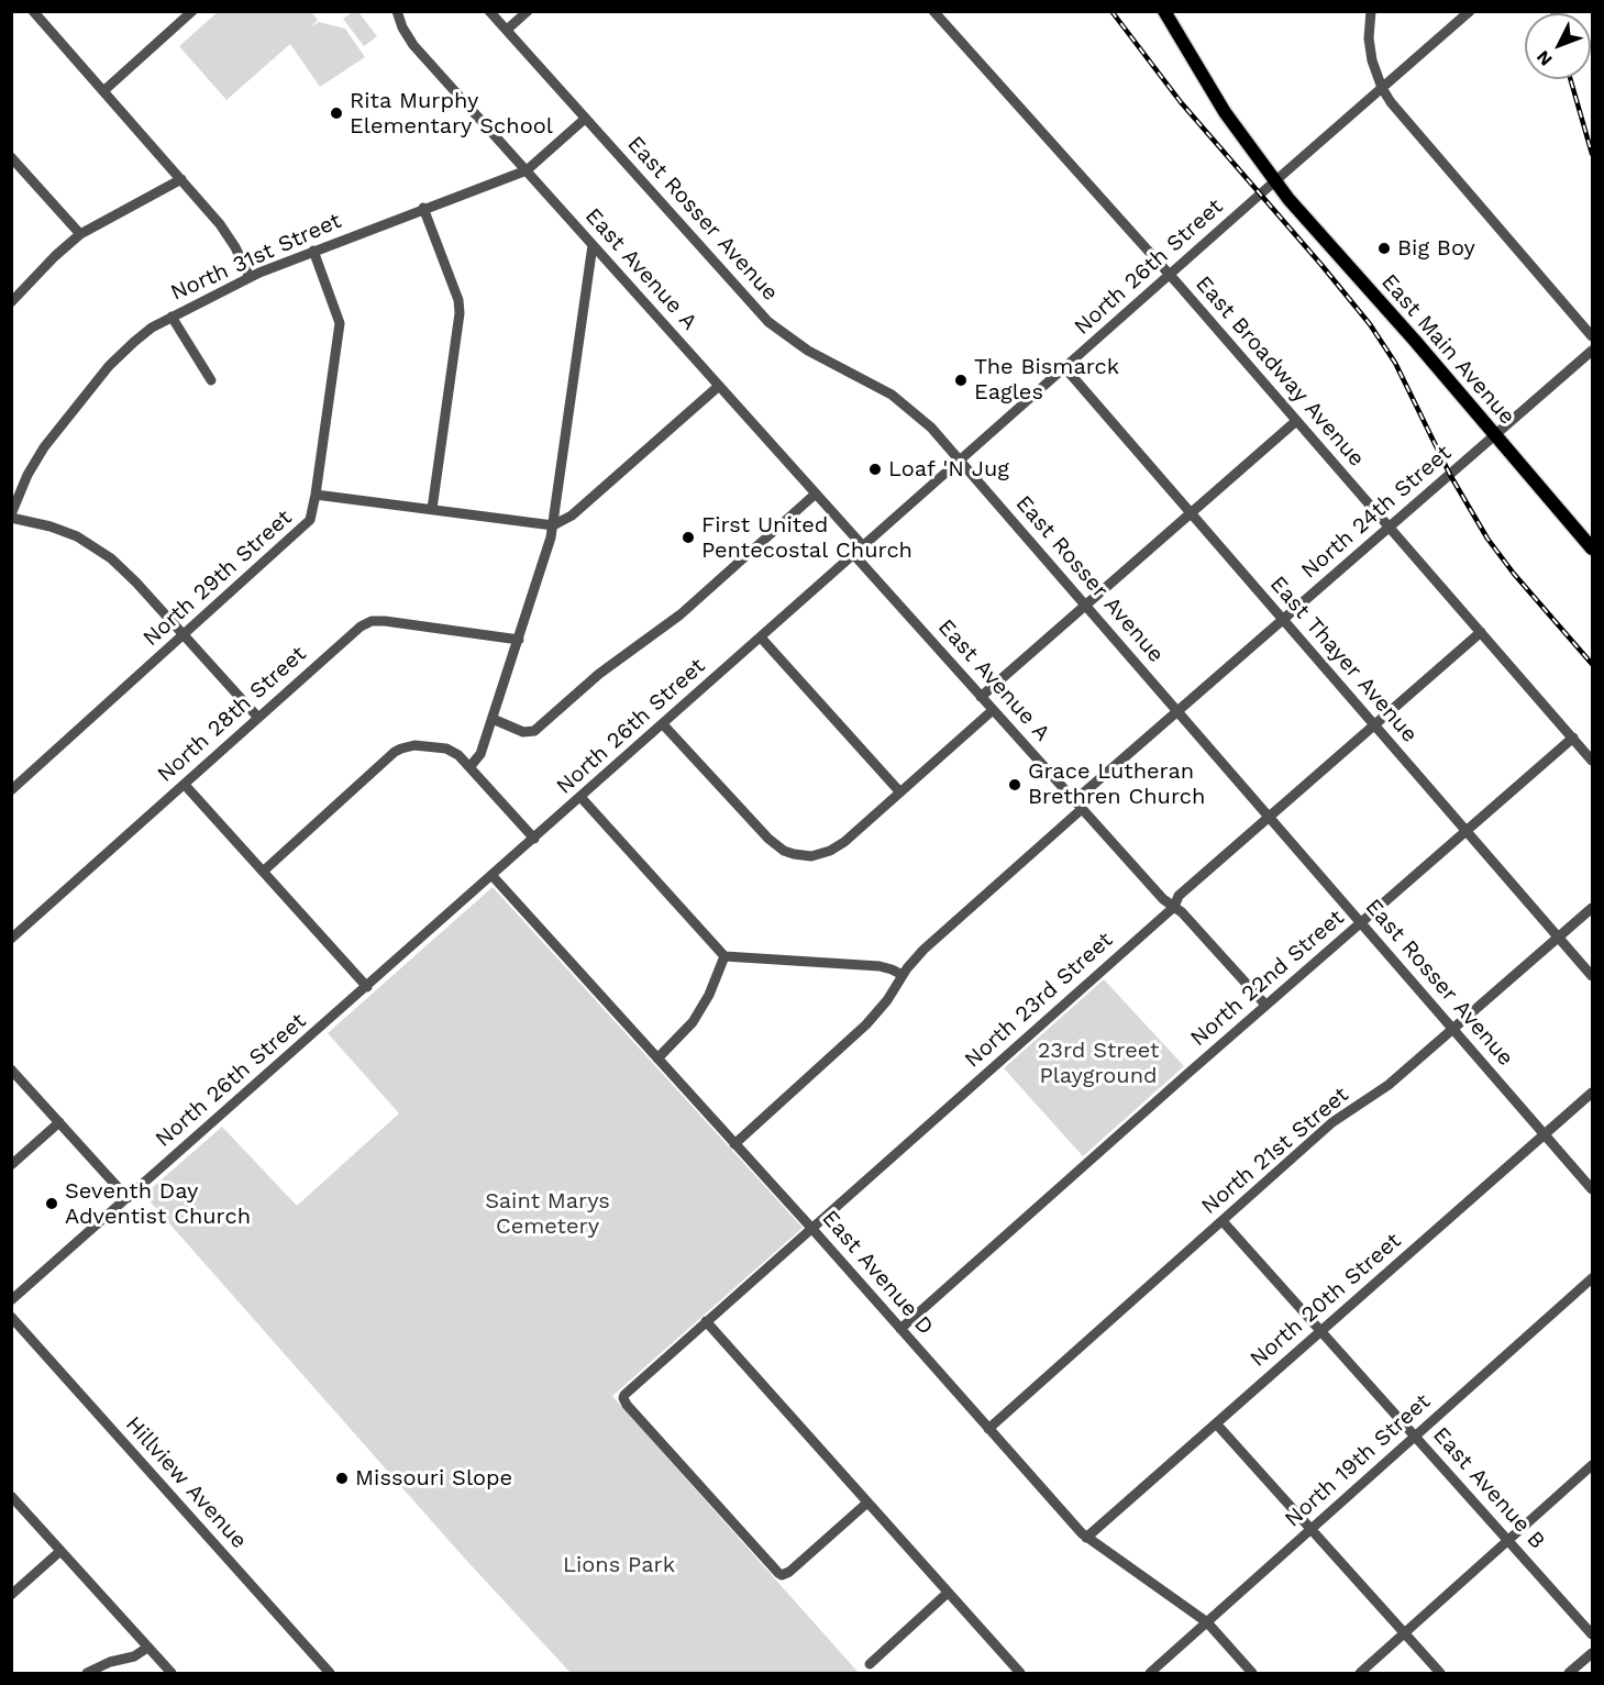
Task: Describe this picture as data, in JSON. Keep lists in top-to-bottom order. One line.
{"streets":{"main road":["East Main Avenue"],"street":["East Rosser Avenue","North 31st Street","North 26th Street","East Avenue A","East Broadway Avenue","North 24th Street","North 29th Street","East Thayer Avenue","North 28th Street","North 22nd Street","North 23rd Street","North 21st Street","East Avenue D","North 20th Street","North 19th Street","Hillview Avenue","East Avenue B"]},"crossings":[["East Rosser Avenue","North 31st Street"],["East Rosser Avenue","North 26th Street"],["East Rosser Avenue","North 24th Street"],["East Rosser Avenue","North 22nd Street"],["East Rosser Avenue","North 23rd Street"],["East Rosser Avenue","North 21st Street"],["East Rosser Avenue","North 20th Street"],["North 31st Street","East Avenue A"],["North 31st Street","North 29th Street"],["North 26th Street","East Avenue A"],["North 26th Street","East Main Avenue"],["North 26th Street","East Broadway Avenue"],["North 26th Street","East Thayer Avenue"],["North 26th Street","East Avenue D"],["East Avenue A","North 24th Street"],["East Avenue A","North 22nd Street"],["East Avenue A","North 23rd Street"],["East Main Avenue","North 24th Street"],["East Broadway Avenue","North 24th Street"],["East Broadway Avenue","North 22nd Street"],["East Broadway Avenue","North 23rd Street"],["North 24th Street","East Thayer Avenue"],["North 24th Street","East Avenue D"],["East Thayer Avenue","North 22nd Street"],["East Thayer Avenue","North 23rd Street"],["East Thayer Avenue","North 21st Street"],["North 22nd Street","East Avenue D"],["North 23rd Street","East Avenue D"],["North 21st Street","East Avenue D"],["North 21st Street","East Avenue B"],["East Avenue D","North 20th Street"],["East Avenue D","North 19th Street"],["North 20th Street","East Avenue B"],["North 19th Street","East Avenue B"]],"parks":["23rd Street Playground","Saint Marys Cemetery","Lions Park"],"places":["Rita Murphy Elementary School","Big Boy","The Bismarck Eagles","Loaf 'N Jug","First United Pentecostal Church","Grace Lutheran Brethren Church","Seventh Day Adventist Church","Missouri Slope"],"north":"bottom left"}
